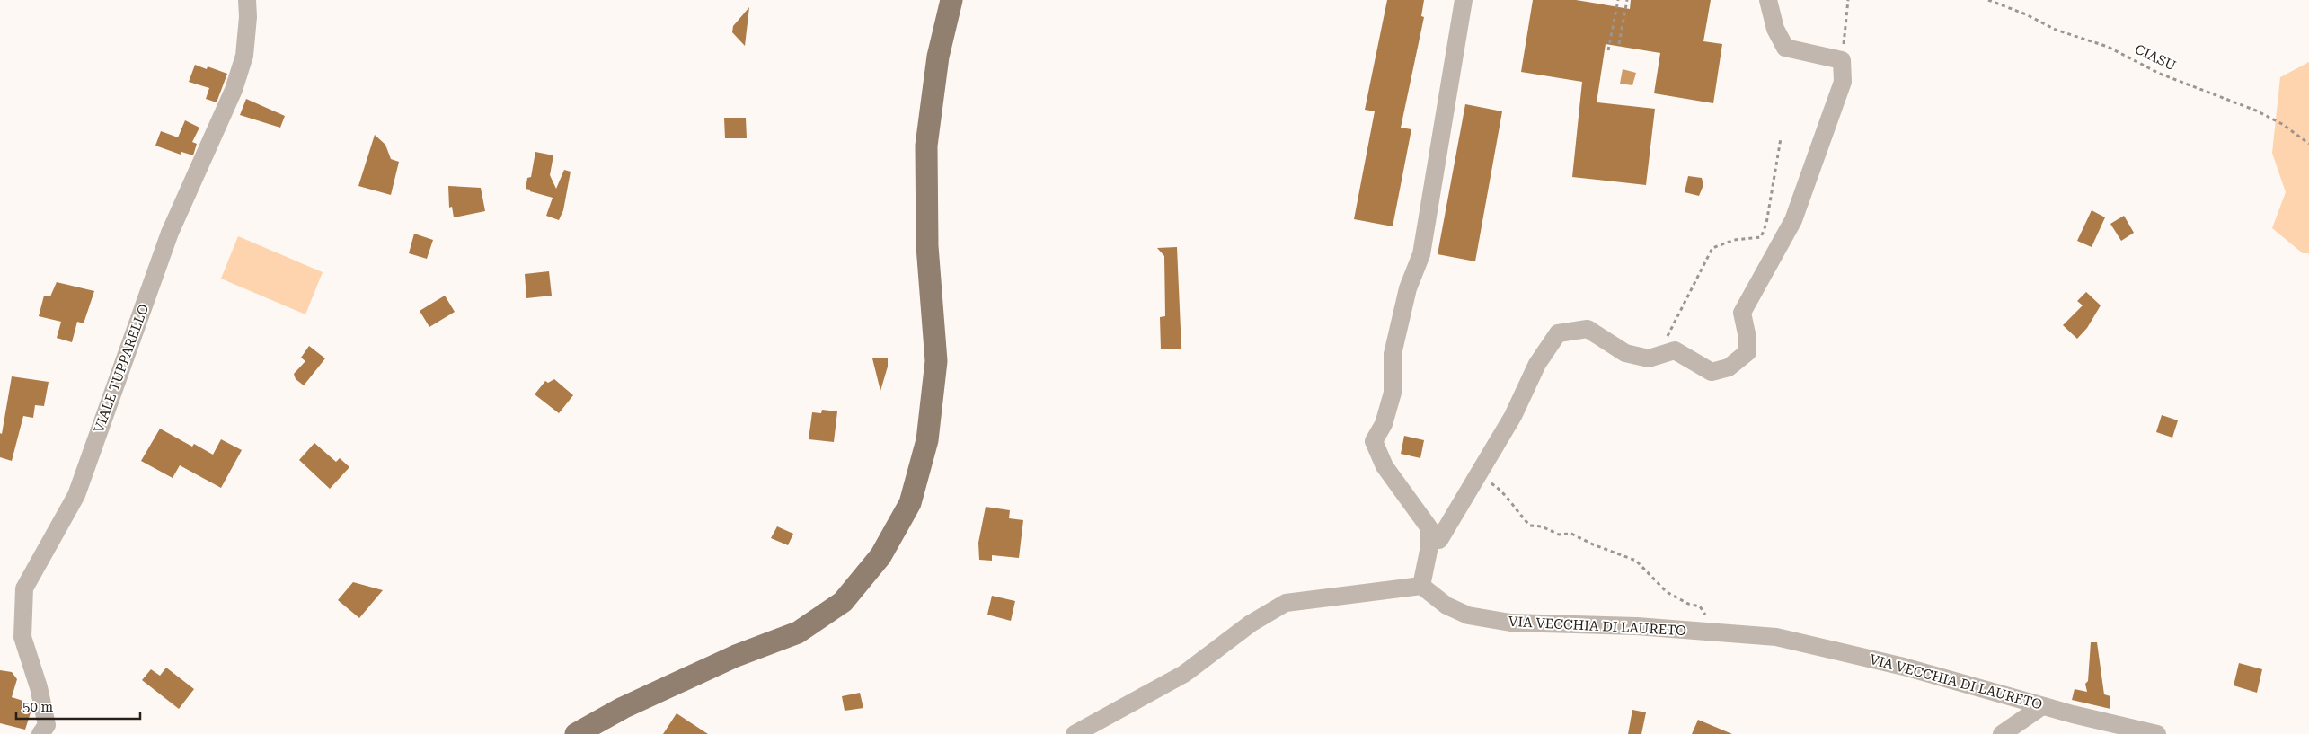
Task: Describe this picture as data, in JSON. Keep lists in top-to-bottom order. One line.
{"streets":{"street":["VIALE TUPPARELLO","VIA VECCHIA DI LAURETO"],"path":["CIASU"]},"scale_bar":"50 m"}
